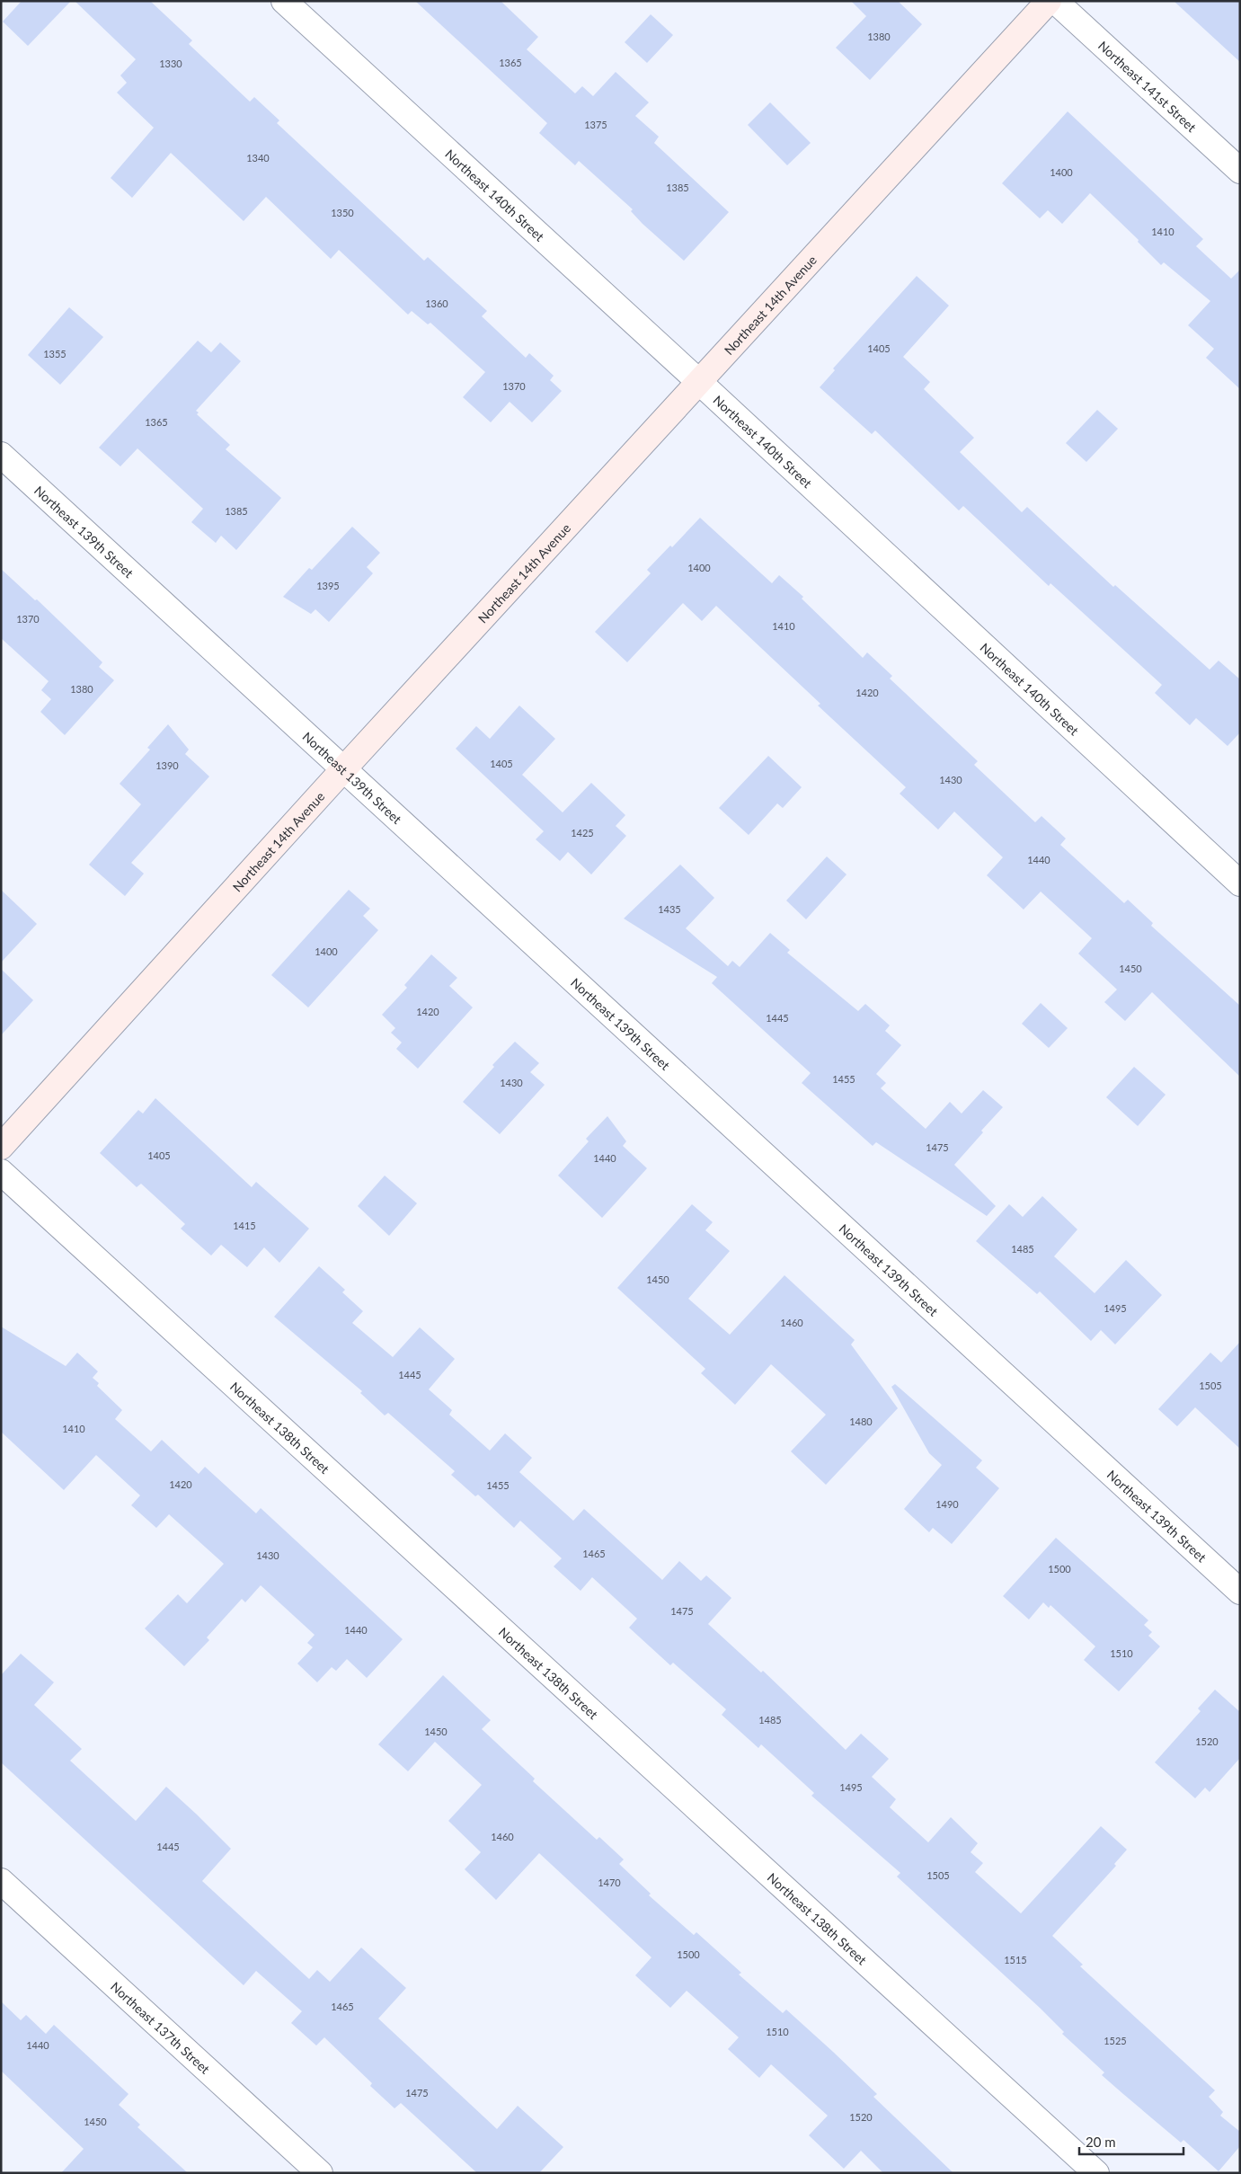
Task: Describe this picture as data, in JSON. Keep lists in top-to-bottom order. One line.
{"streets":{"street":["Northeast 141st Street","Northeast 140th Street","Northeast 14th Avenue","Northeast 139th Street","Northeast 138th Street","Northeast 137th Street"]},"crossings":[["Northeast 140th Street","Northeast 14th Avenue"],["Northeast 14th Avenue","Northeast 139th Street"]],"house_numbers":["1380","1365","1330","1375","1340","1400","1385","1350","1410","1360","1405","1355","1370","1365","1385","1400","1395","1370","1410","1380","1420","1405","1390","1430","1425","1440","1435","1400","1450","1420","1445","1455","1430","1475","1405","1440","1415","1485","1450","1495","1460","1445","1505","1480","1410","1420","1455","1490","1465","1430","1500","1475","1440","1510","1485","1450","1520","1495","1460","1445","1505","1470","1500","1515","1465","1510","1525","1440","1475","1520","1450"],"scale_bar":"20 m"}
